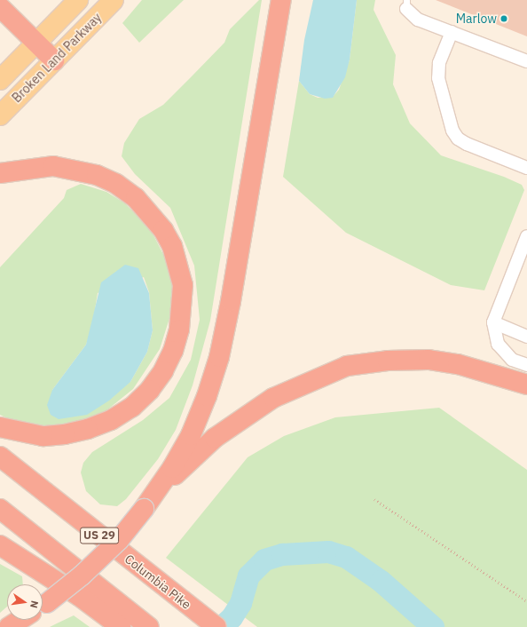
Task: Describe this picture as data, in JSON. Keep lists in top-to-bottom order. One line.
{"streets":{"highway":["US 29","Columbia Pike"],"main road":["Broken Land Parkway"]},"places":["Marlow"],"north":"right"}
